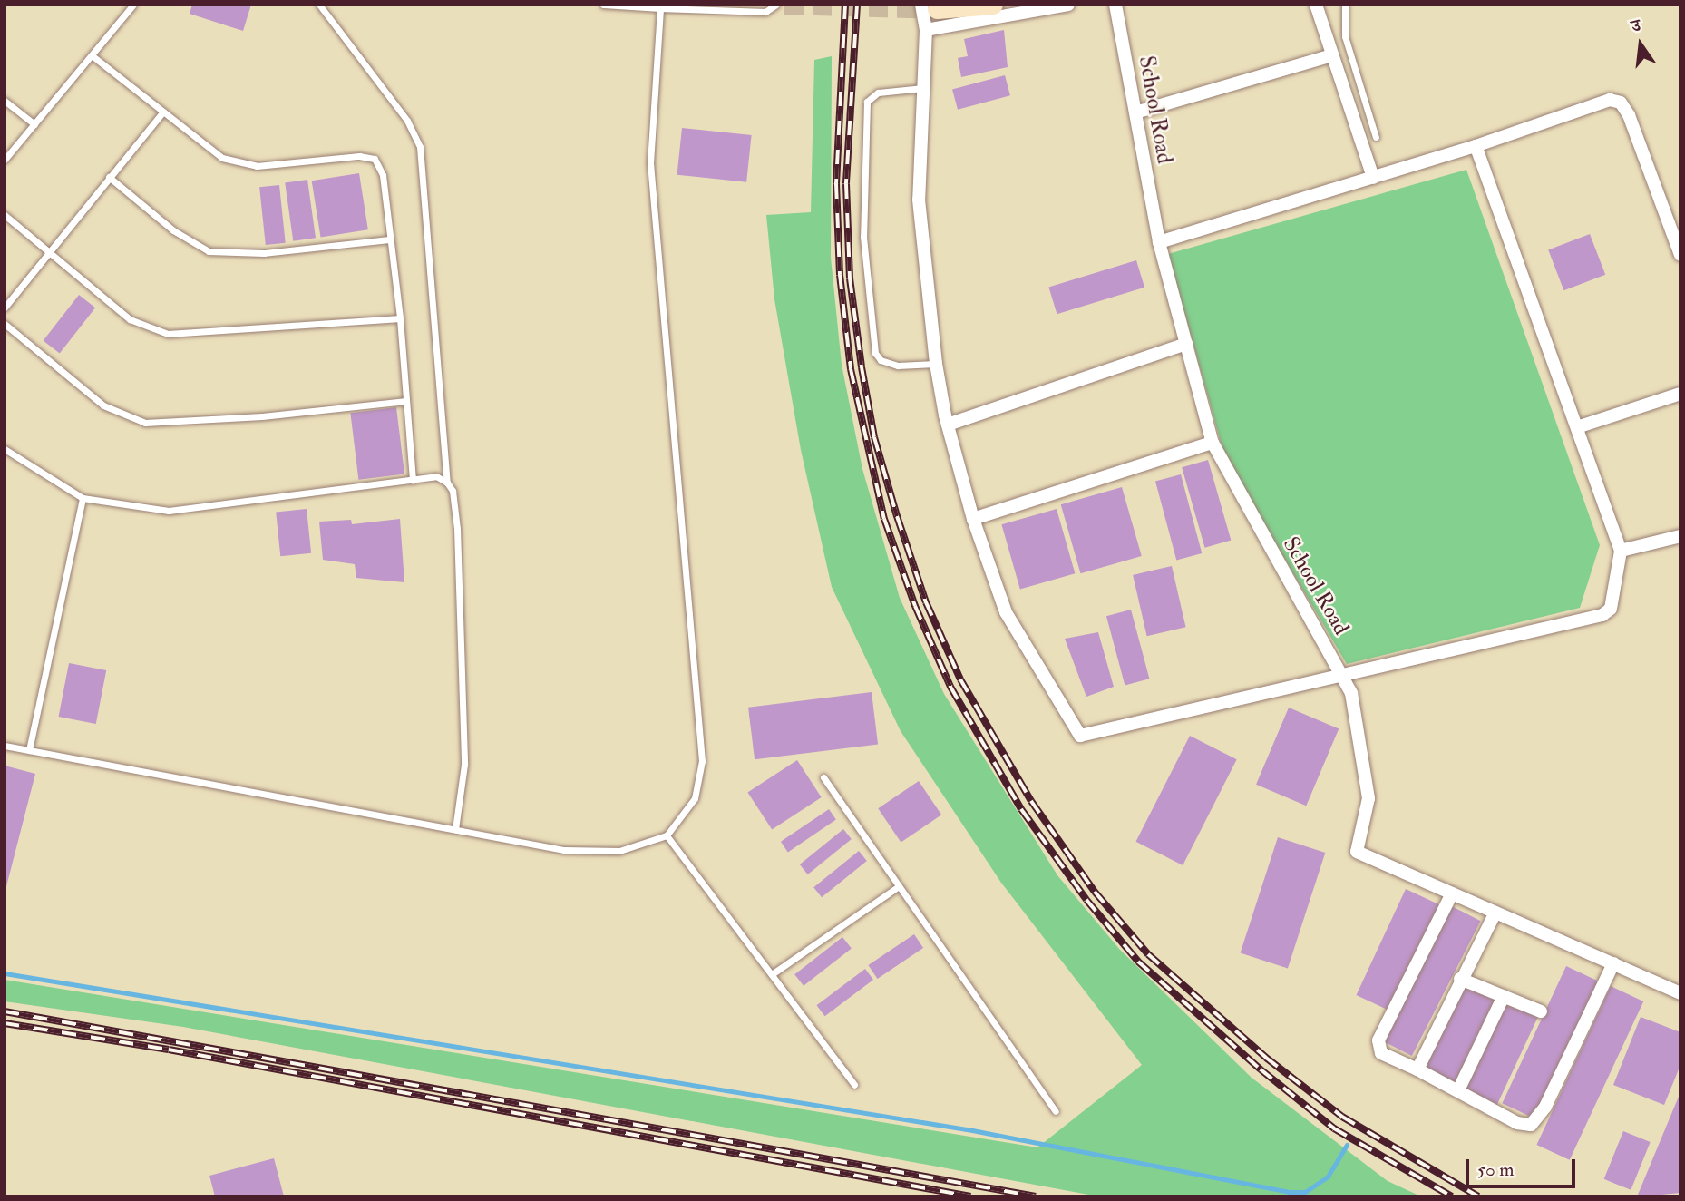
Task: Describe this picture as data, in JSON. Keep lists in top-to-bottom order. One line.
{"streets":{"street":["School Road"]},"scale_bar":"50 m","north":"top"}
